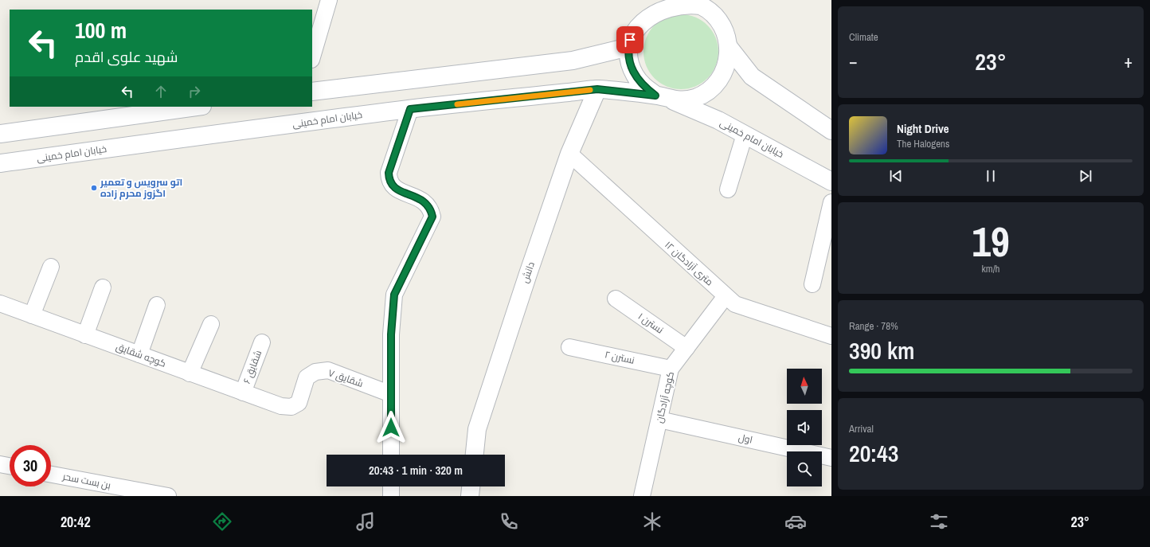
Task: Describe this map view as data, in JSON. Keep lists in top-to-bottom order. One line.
{"streets":{"main road":["خیابان امام خمینی","دانش"],"street":["۱۲ متری آزادگان","نسترن ۱","کوچه شقایق","نسترن ۲","شقایق ۶","شقایق ۷","کوچه آزادگان","اول","بن بست سحر"]},"crossings":[["خیابان امام خمینی","دانش"],["۱۲ متری آزادگان","دانش"],["۱۲ متری آزادگان","کوچه آزادگان"],["نسترن ۱","کوچه آزادگان"],["کوچه شقایق","شقایق ۶"],["کوچه شقایق","شقایق ۷"],["نسترن ۲","کوچه آزادگان"],["کوچه آزادگان","اول"]],"places":["اتو سرویس و تعمیر اگزوز محرم زاده"],"north":"top","page":{"tile":["Climate",["19","km/h"],["Range · 78%","390 km"],["Arrival","20:43"]],"turn":["100 m","شهید علوی اقدم"],"heat":["−","23°","+"],"song":["Night Drive","The Halogens"],"limit":"30","trip":"20:43 · 1 min · 320 m","tabs":["20:42","23°"]}}
